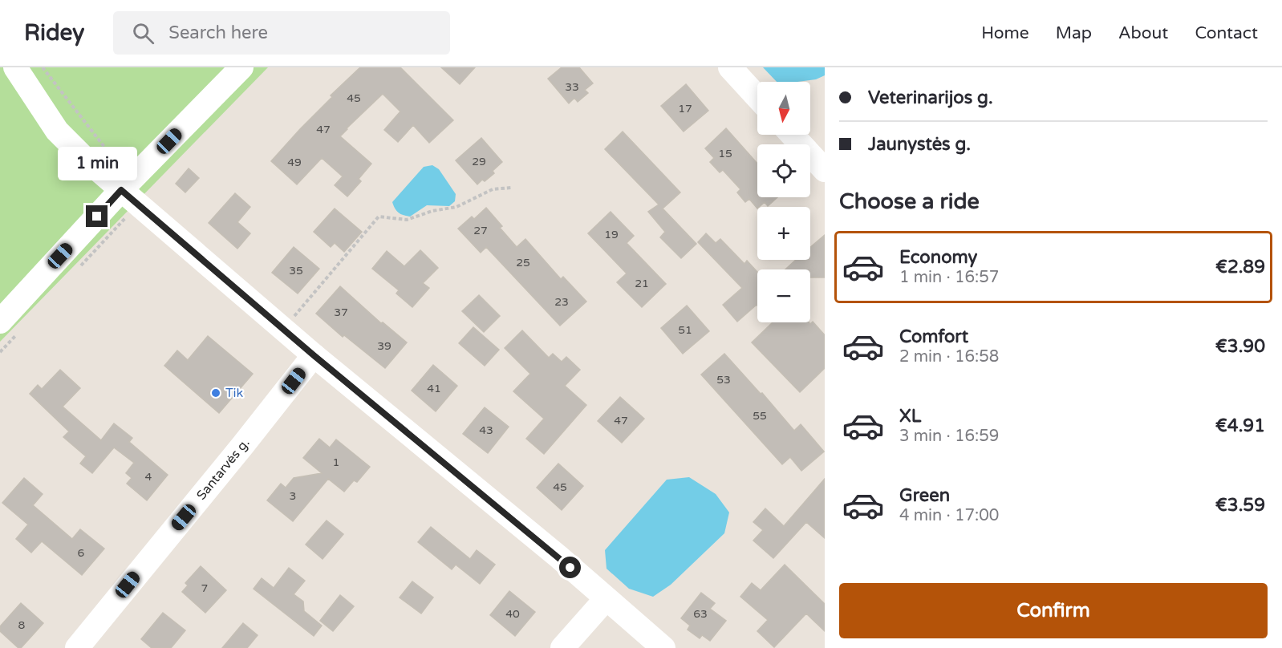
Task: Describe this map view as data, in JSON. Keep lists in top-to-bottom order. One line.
{"streets":{"street":["Santarvės g."]},"places":["Tik"],"house_numbers":["33","45","17","47","15","29","49","27","19","25","35","21","23","37","51","39","53","41","55","47","43","1","4","45","3","6","7","40","63","8"],"north":"bottom","page":{"header":"Ridey","search":"Search here","nav":["Home","Map","About","Contact"],"banner":["Veterinarijos g.","Jaunystės g."],"map_buttons":["+","−"],"bubble":"1 min","heading":"Choose a ride","list":[{"name":"Economy","note":"1 min · 16:57","value":"€2.89"},{"name":"Comfort","note":"2 min · 16:58","value":"€3.90"},{"name":"XL","note":"3 min · 16:59","value":"€4.91"},{"name":"Green","note":"4 min · 17:00","value":"€3.59"}],"buttons":"Confirm"}}
